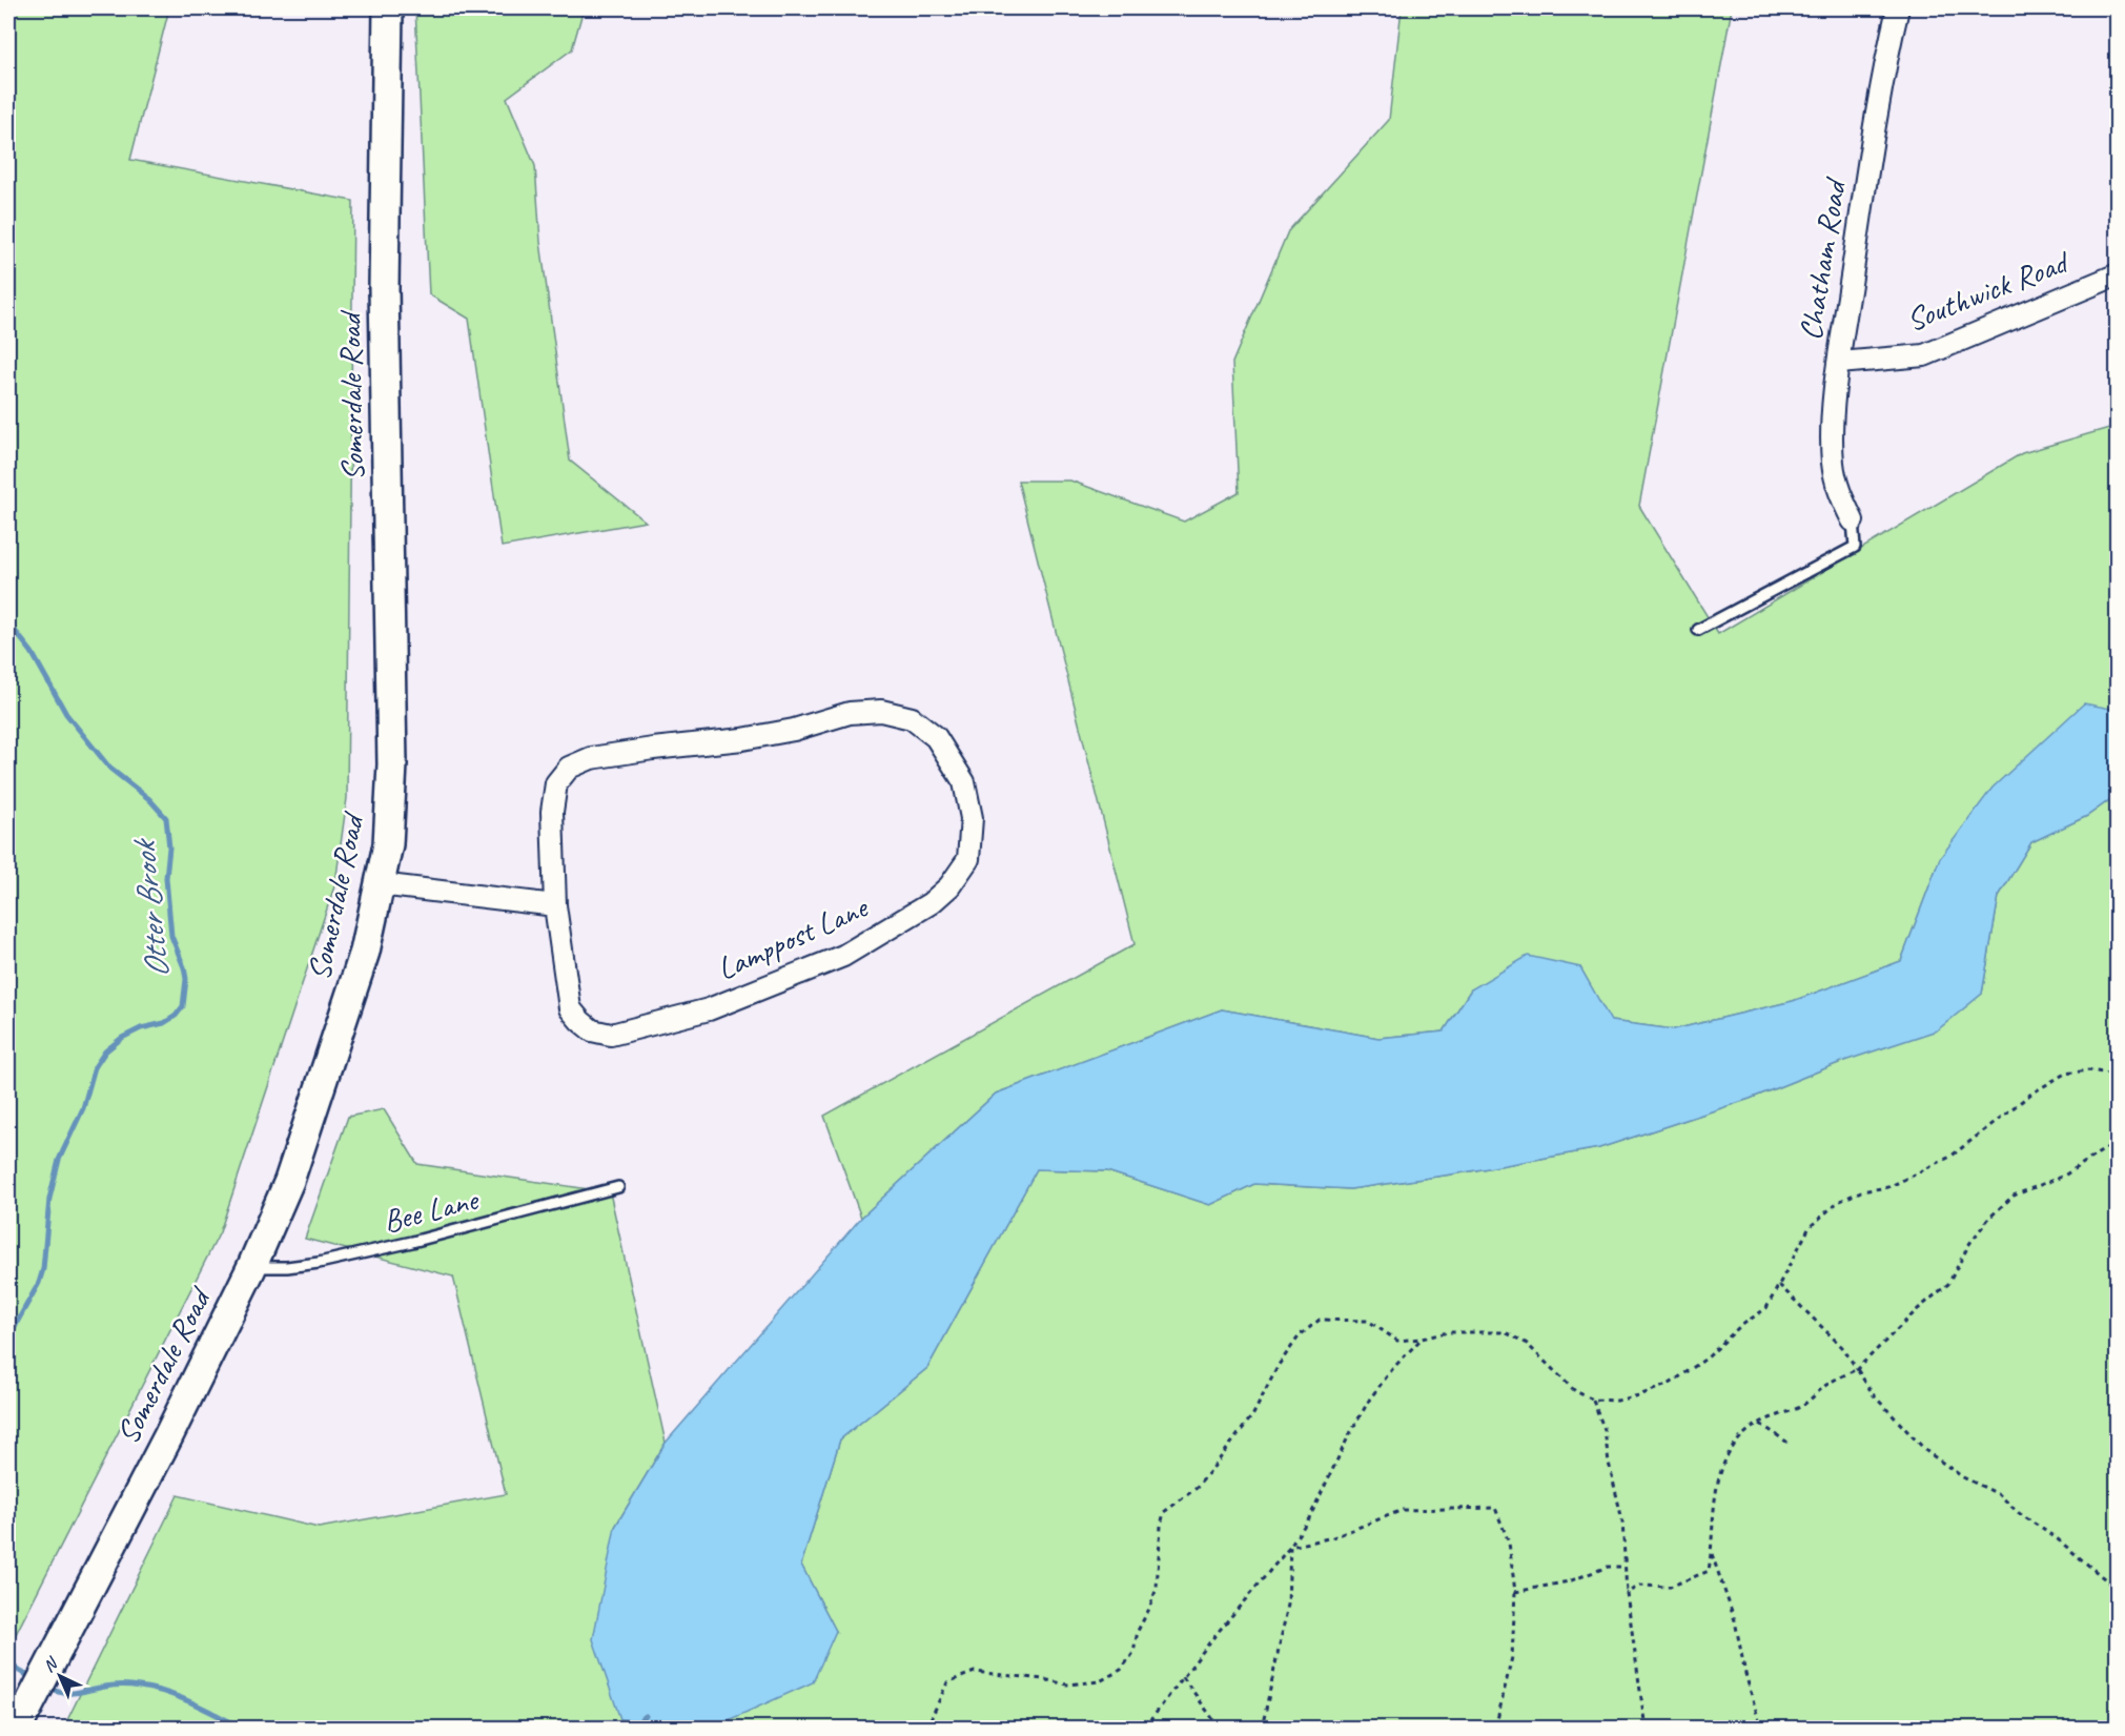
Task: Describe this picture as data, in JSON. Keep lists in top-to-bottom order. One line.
{"streets":{"main road":["Somerdale Road"],"street":["Chatham Road","Southwick Road","Lamppost Lane"],"lane":["Bee Lane"]},"crossings":[["Chatham Road","Southwick Road"],["Somerdale Road","Bee Lane"]],"water":["Otter Brook"],"north":"top left"}
